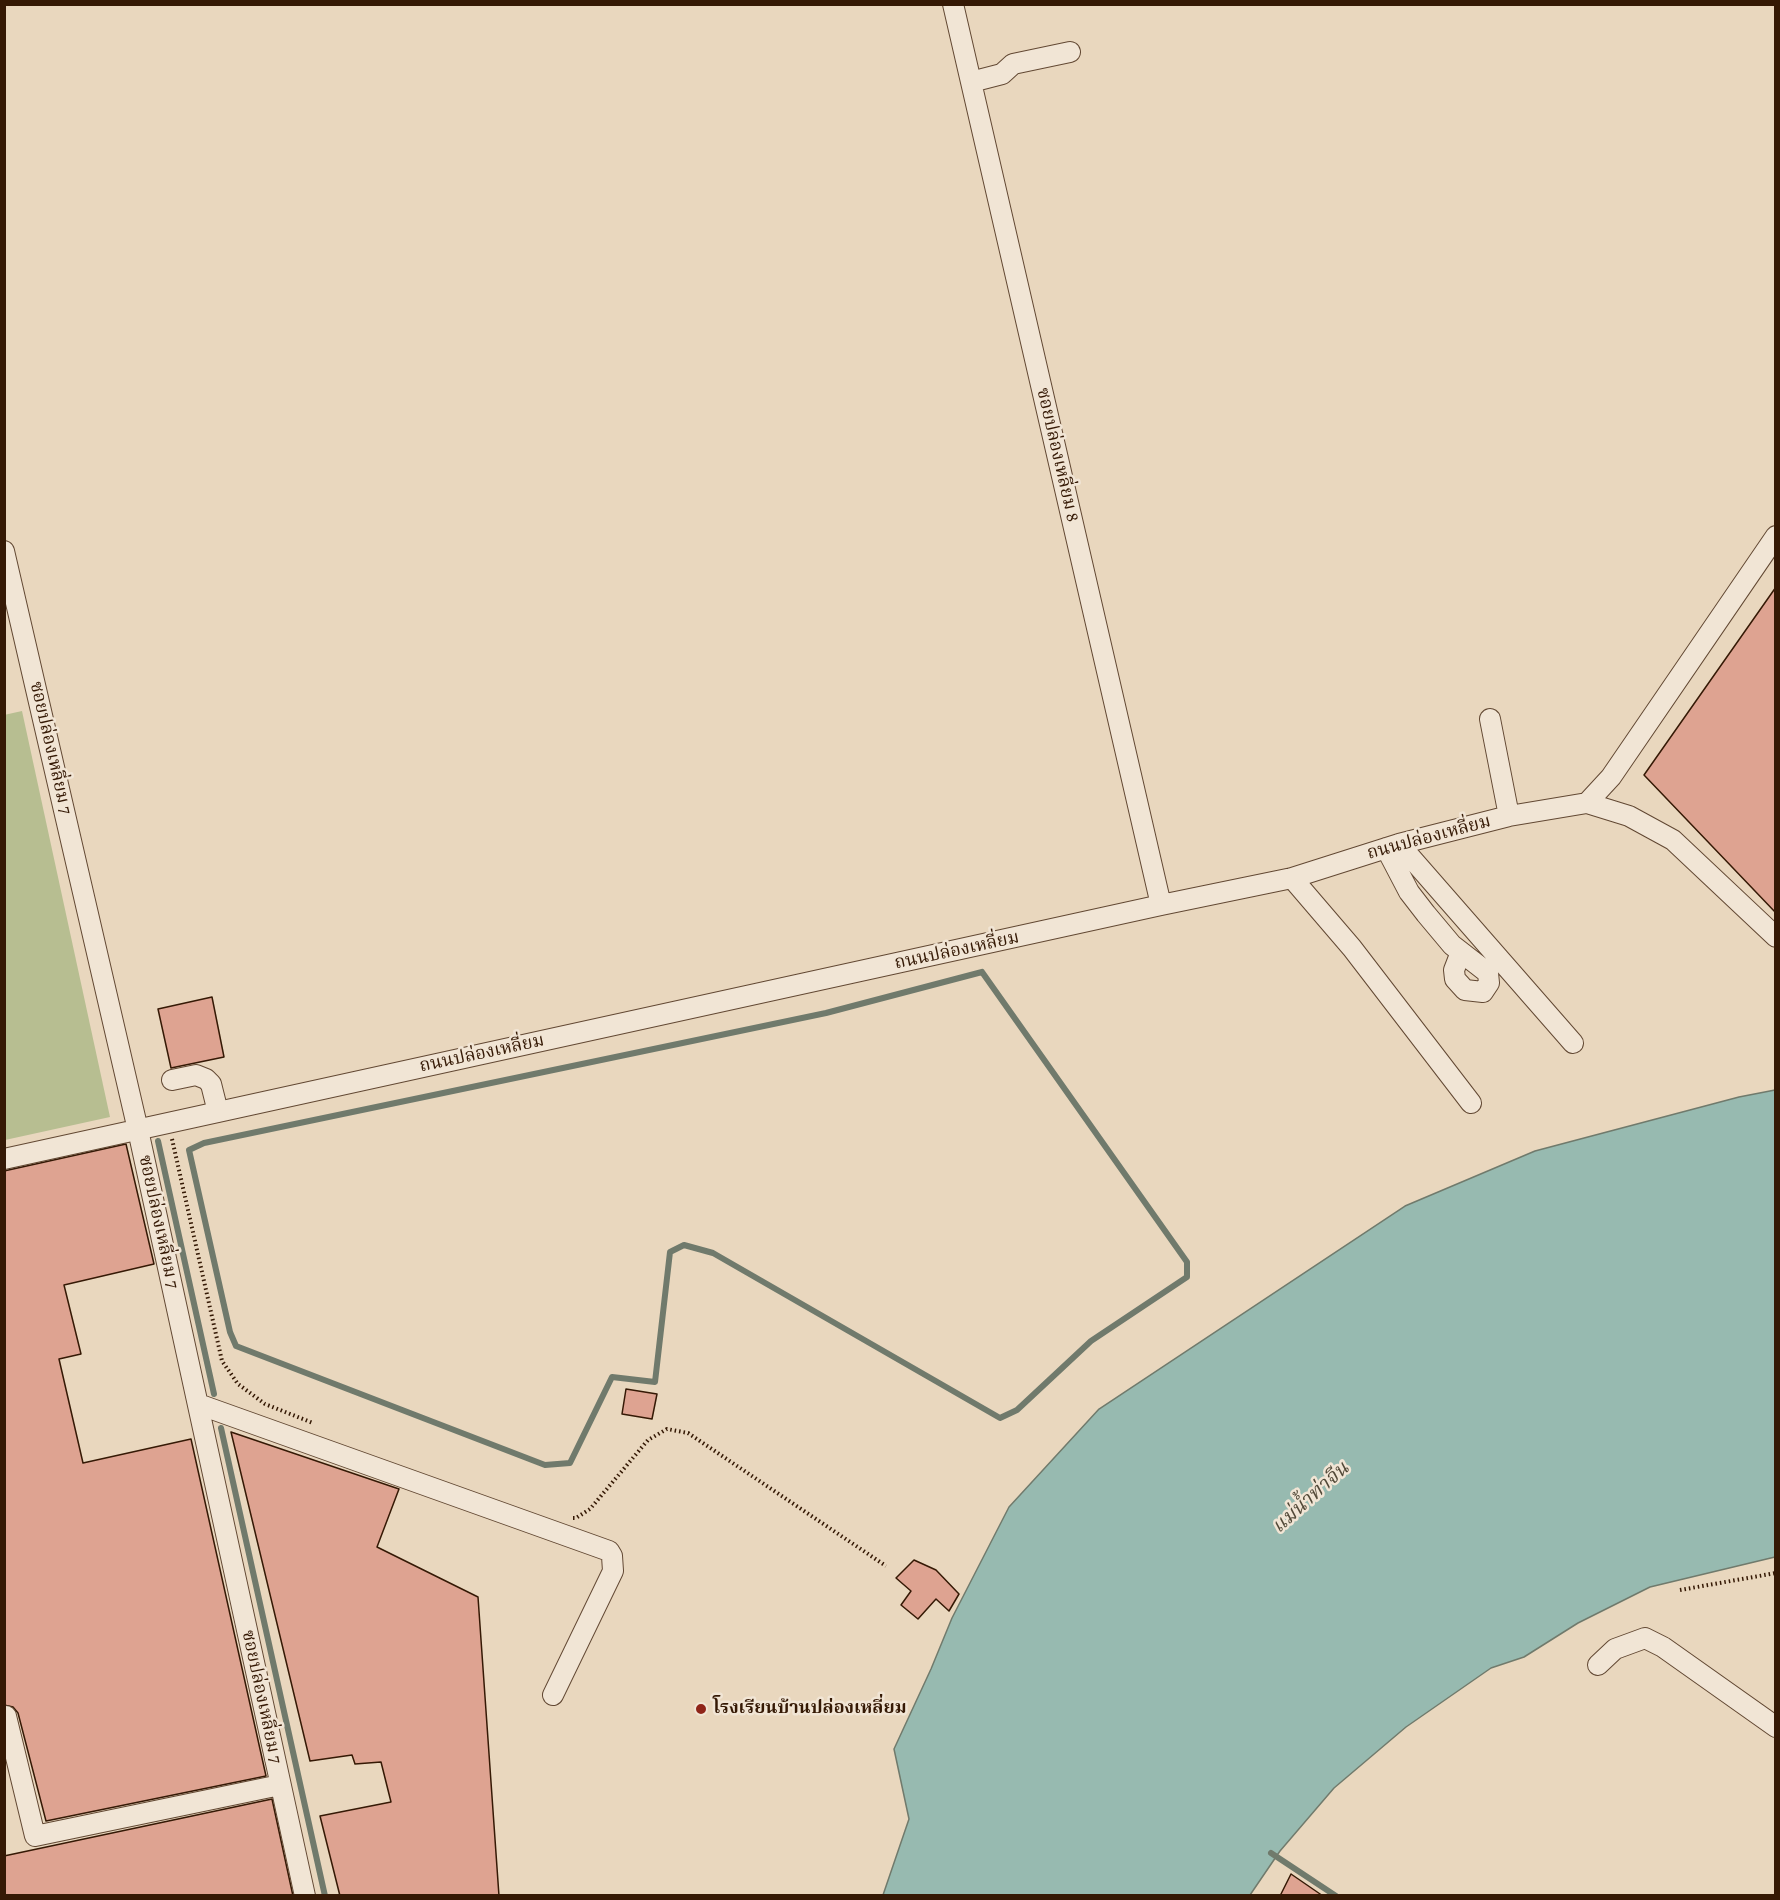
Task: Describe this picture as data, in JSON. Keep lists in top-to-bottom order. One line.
{"streets":{"street":["ซอยปล่องเหลี่ยม 8","ซอยปล่องเหลี่ยม 7","ถนนปล่องเหลี่ยม"]},"crossings":[["ซอยปล่องเหลี่ยม 8","ถนนปล่องเหลี่ยม"],["ซอยปล่องเหลี่ยม 7","ถนนปล่องเหลี่ยม"]],"water":["แม่น้ำท่าจีน"],"places":["โรงเรียนบ้านปล่องเหลี่ยม"]}
